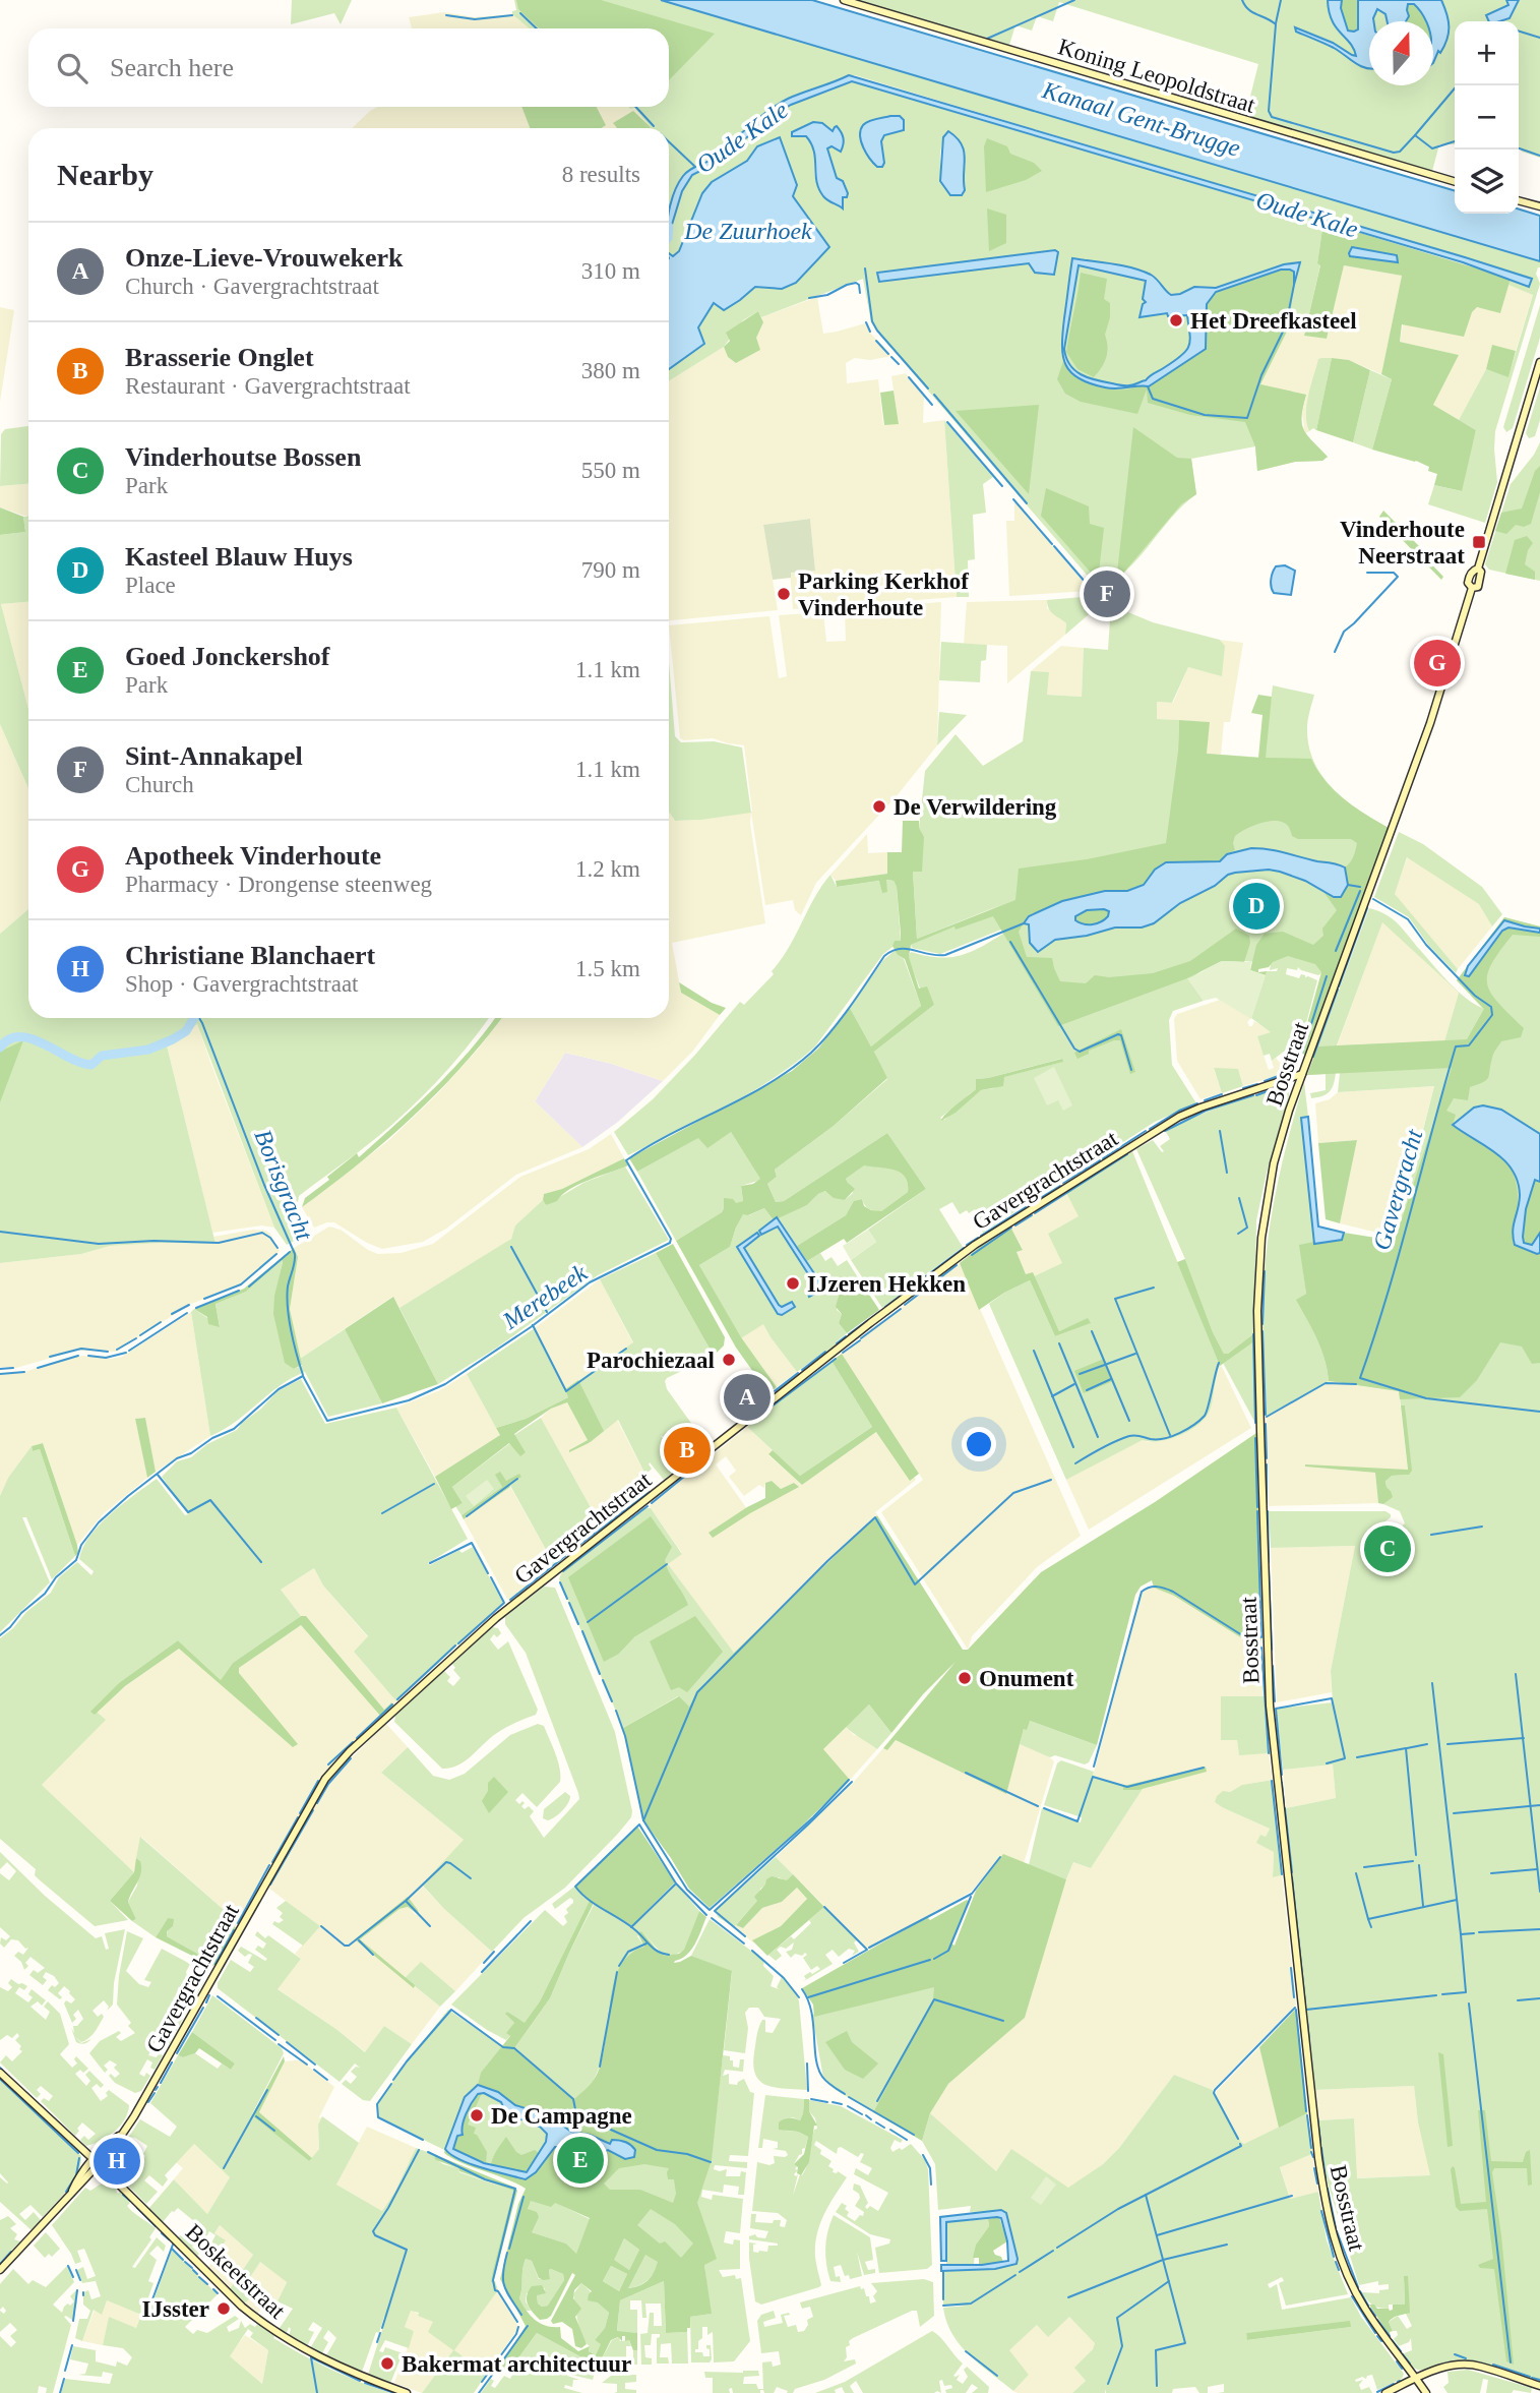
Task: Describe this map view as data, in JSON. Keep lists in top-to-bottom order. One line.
{"streets":{"street":["Koning Leopoldstraat","Bosstraat","Gavergrachtstraat","Boskeetstraat"]},"crossings":[["Bosstraat","Gavergrachtstraat"],["Gavergrachtstraat","Boskeetstraat"]],"water":["Kanaal Gent-Brugge","Oude Kale","De Zuurhoek","Borisgracht","Gavergracht","Merebeek"],"places":{"other":["Het Dreefkasteel","Parking Kerkhof Vinderhoute","De Verwildering","IJzeren Hekken","Parochiezaal","Onument","De Campagne","IJsster","Bakermat architectuur"],"transit":["Vinderhoute Neerstraat"]},"north":"top","page":{"map_buttons":["+","−"],"search":"Search here","heading":["Nearby","8 results"],"list":[{"mark":"A","name":"Onze-Lieve-Vrouwekerk","note":"Church · Gavergrachtstraat","value":"310 m"},{"mark":"B","name":"Brasserie Onglet","note":"Restaurant · Gavergrachtstraat","value":"380 m"},{"mark":"C","name":"Vinderhoutse Bossen","note":"Park","value":"550 m"},{"mark":"D","name":"Kasteel Blauw Huys","note":"Place","value":"790 m"},{"mark":"E","name":"Goed Jonckershof","note":"Park","value":"1.1 km"},{"mark":"F","name":"Sint-Annakapel","note":"Church","value":"1.1 km"},{"mark":"G","name":"Apotheek Vinderhoute","note":"Pharmacy · Drongense steenweg","value":"1.2 km"},{"mark":"H","name":"Christiane Blanchaert","note":"Shop · Gavergrachtstraat","value":"1.5 km"}],"pins":["F","G","D","A","B","C","E","H"]}}
